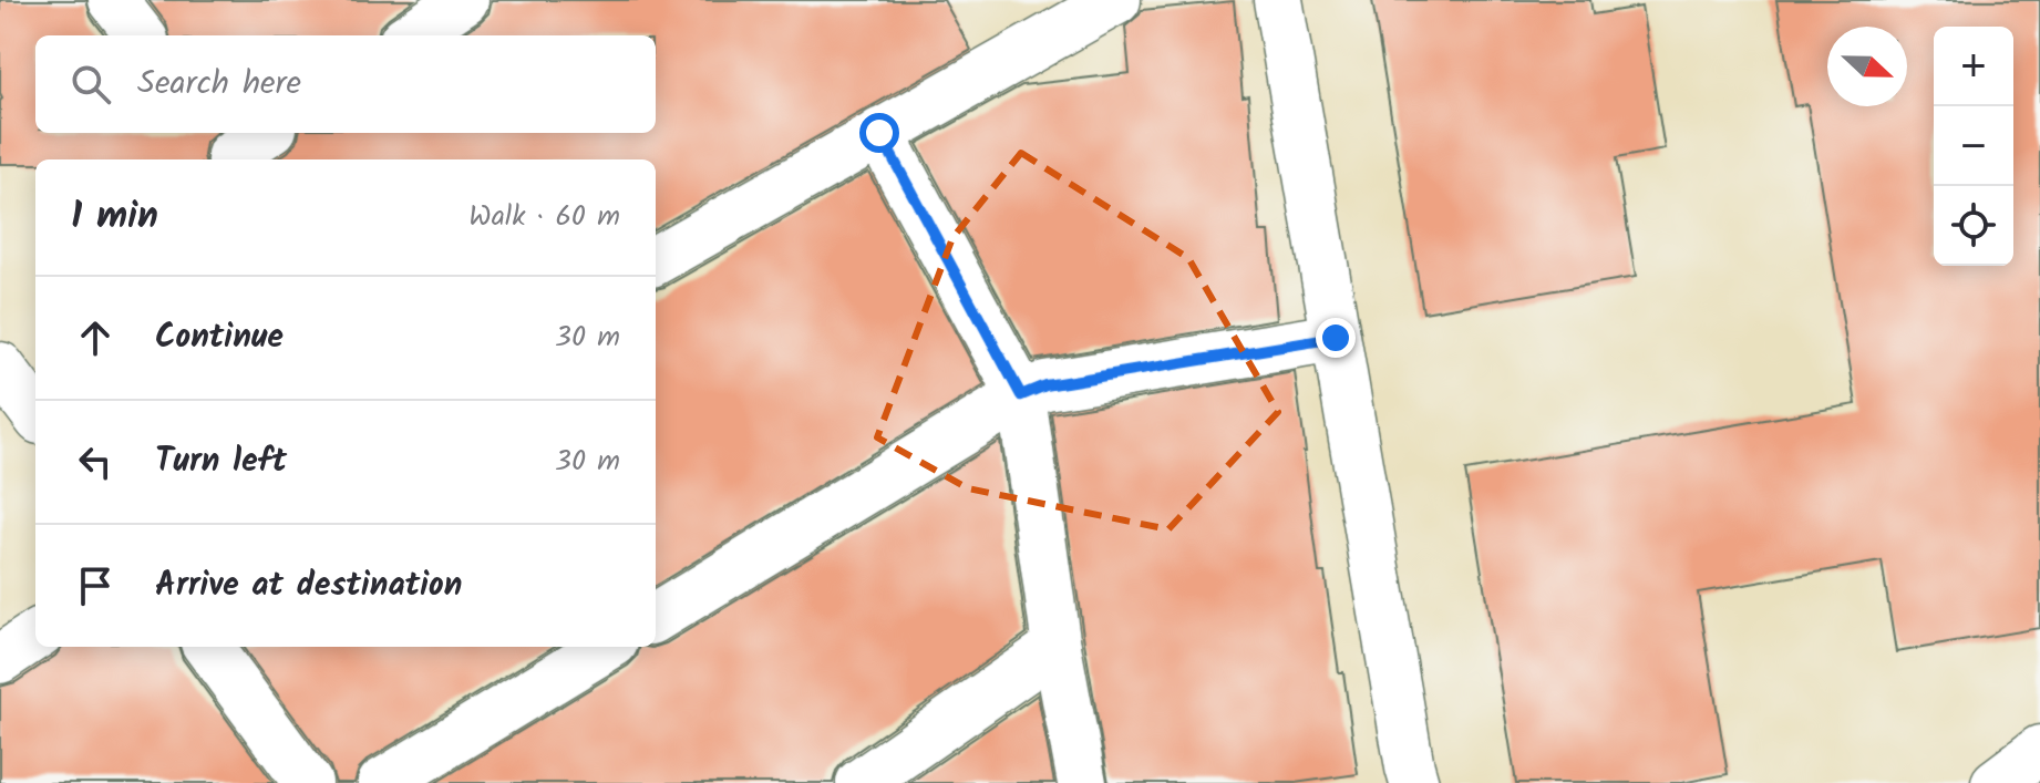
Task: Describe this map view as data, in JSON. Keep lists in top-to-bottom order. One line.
{"north":"right","page":{"map_buttons":["+","−"],"search":"Search here","heading":["1 min","Walk · 60 m"],"list":[["Continue","30 m"],["Turn left","30 m"],"Arrive at destination"]}}
